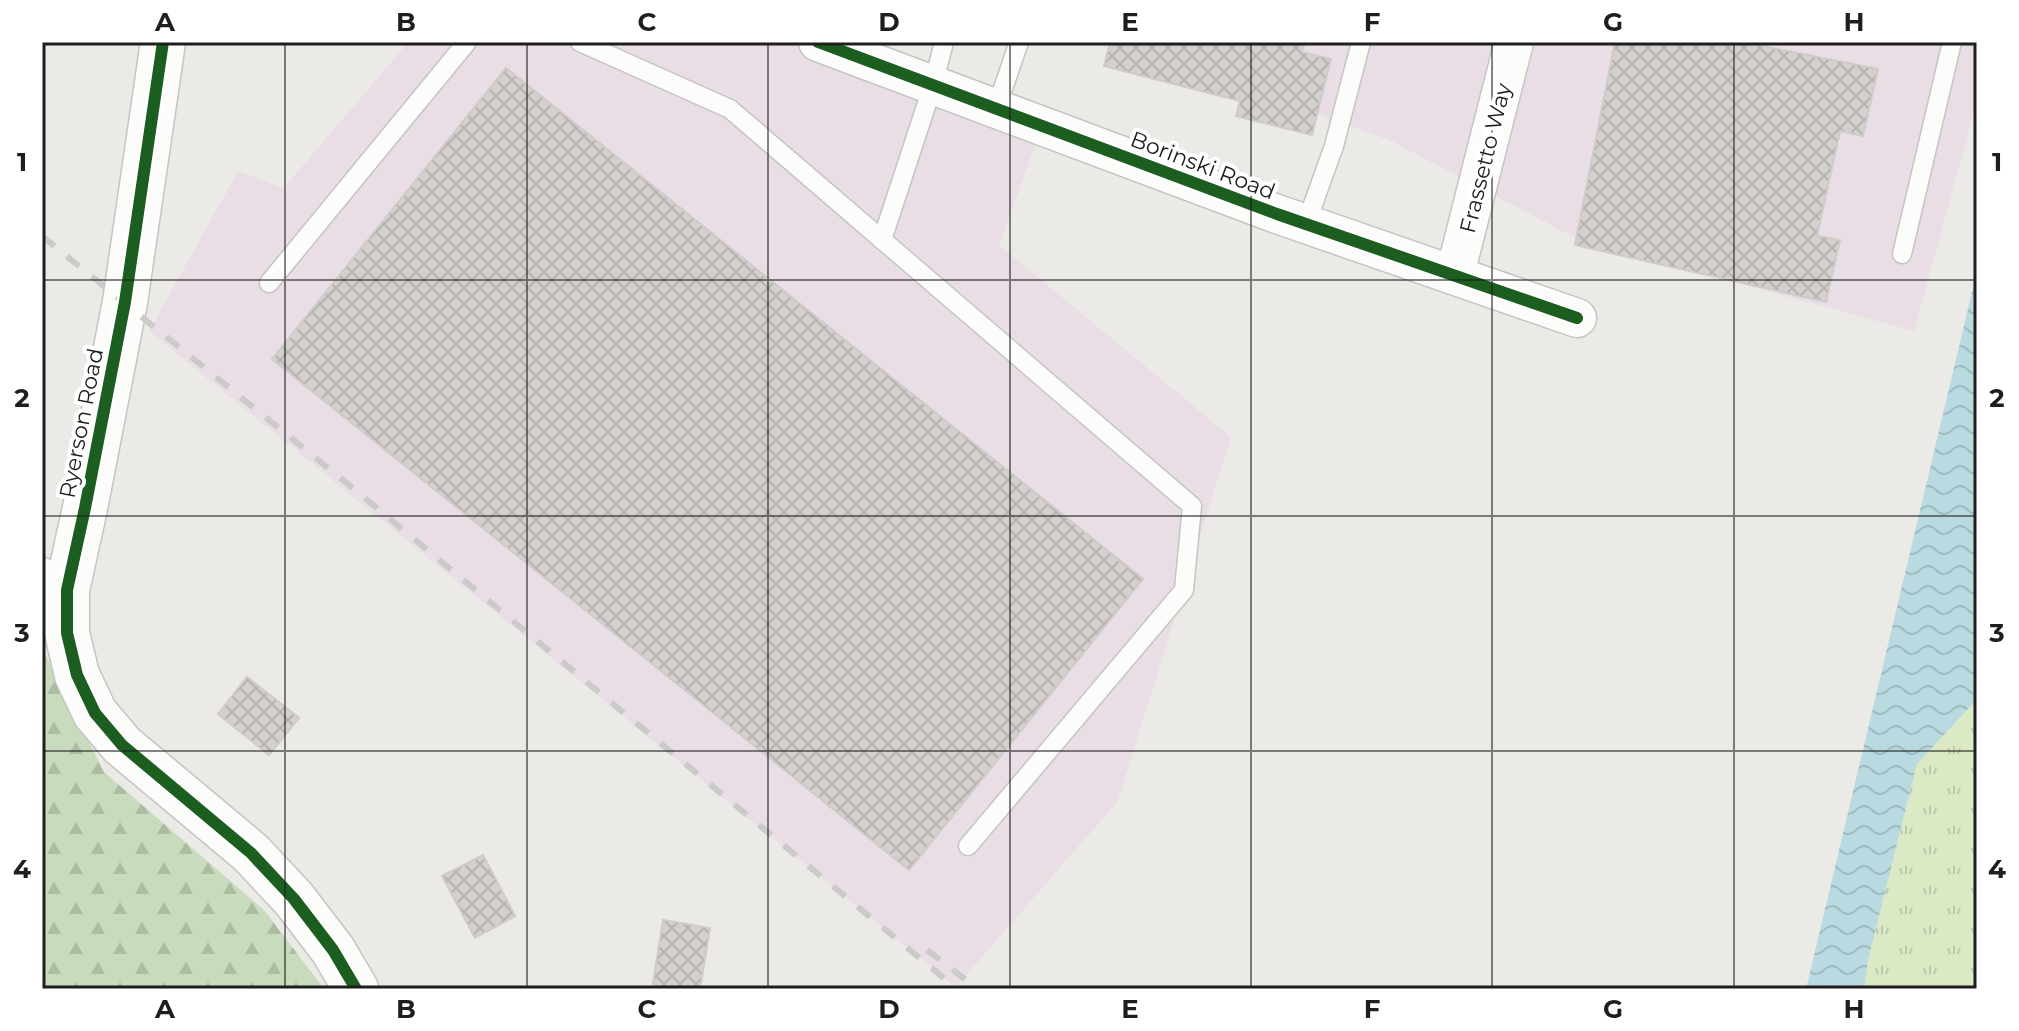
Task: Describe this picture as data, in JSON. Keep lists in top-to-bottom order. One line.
{"streets":{"street":["Frassetto Way","Borinski Road","Ryerson Road"]},"crossings":[["Frassetto Way","Borinski Road"]],"grid":{"columns":["A","B","C","D","E","F","G","H"],"rows":["1","2","3","4"]}}
